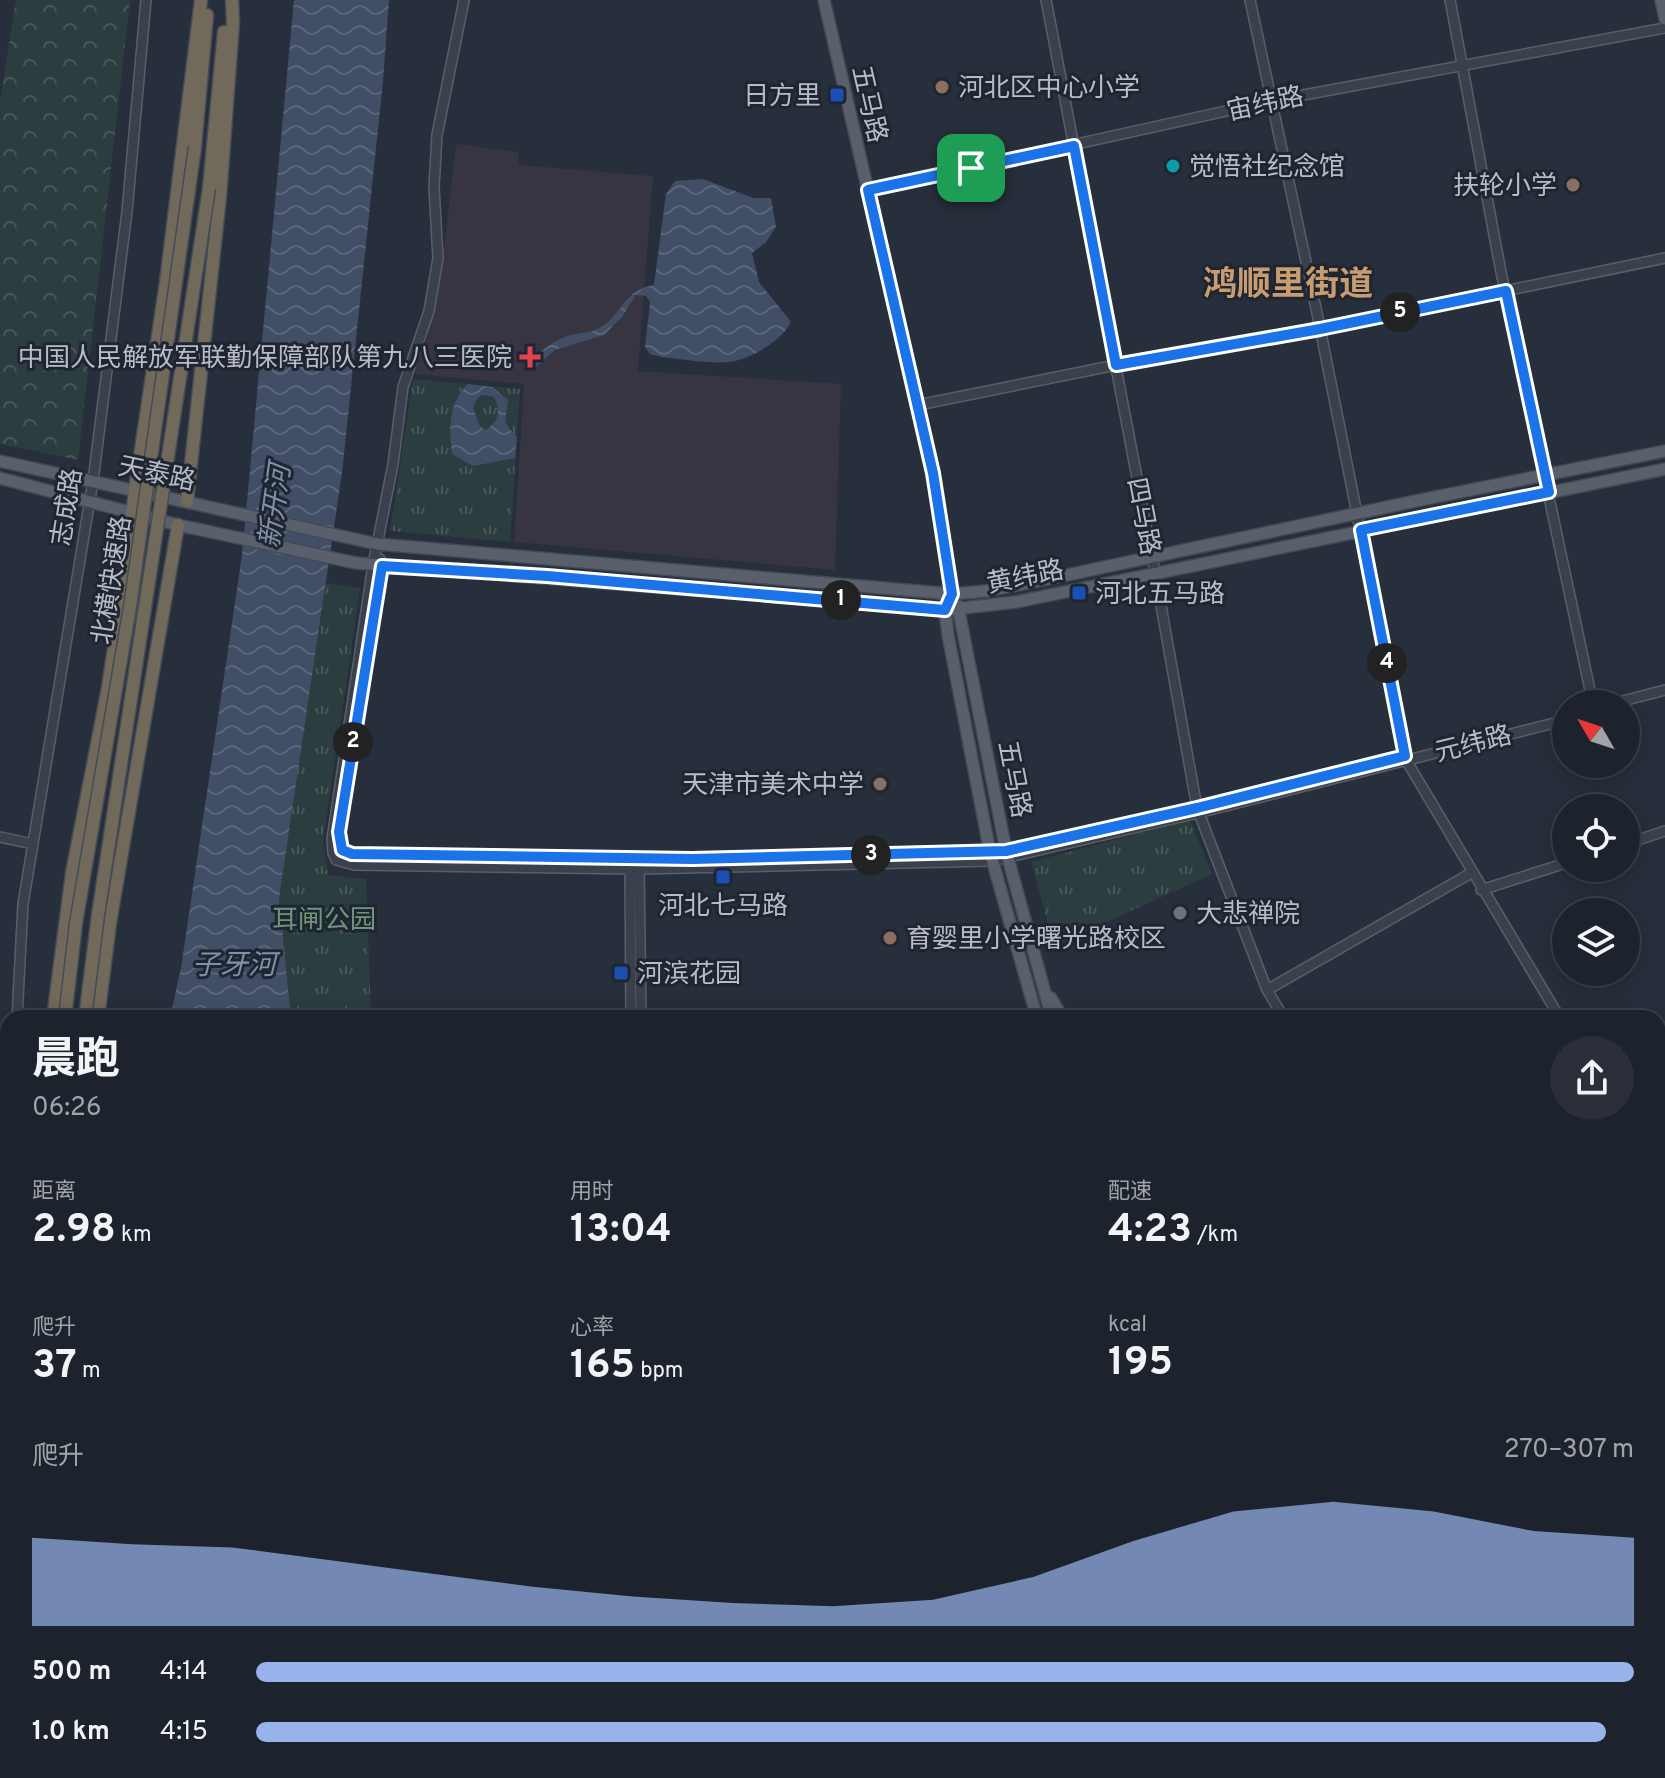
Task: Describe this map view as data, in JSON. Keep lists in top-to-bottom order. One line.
{"streets":{"highway":["北横快速路"],"main road":["五马路","天泰路","黄纬路"],"street":["宙纬路","志成路","四马路","元纬路"]},"crossings":[["宙纬路","五马路"],["宙纬路","四马路"],["五马路","黄纬路"],["五马路","元纬路"],["天泰路","志成路"],["天泰路","黄纬路"],["四马路","黄纬路"],["四马路","元纬路"],["黄纬路","元纬路"]],"districts":["鸿顺里街道"],"water":["新开河","子牙河"],"parks":["耳闸公园"],"places":{"other":["河北区中心小学","觉悟社纪念馆","扶轮小学","天津市美术中学","大悲禅院","育婴里小学曙光路校区"],"transit":["日方里","河北五马路","河北七马路","河滨花园"],"health":["中国人民解放军联勤保障部队第九八三医院"]},"north":"top left","page":{"pins":["5","1","4","2","3"],"heading":["晨跑","06:26"],"stats":[["距离","2.98 km"],["用时","13:04"],["配速","4:23 /km"],["爬升","37 m"],["心率","165 bpm"],["kcal","195"]],"chart":["爬升","270–307 m"],"list":[{"name":"500 m","note":"4:14"},{"name":"1.0 km","note":"4:15"}]}}
